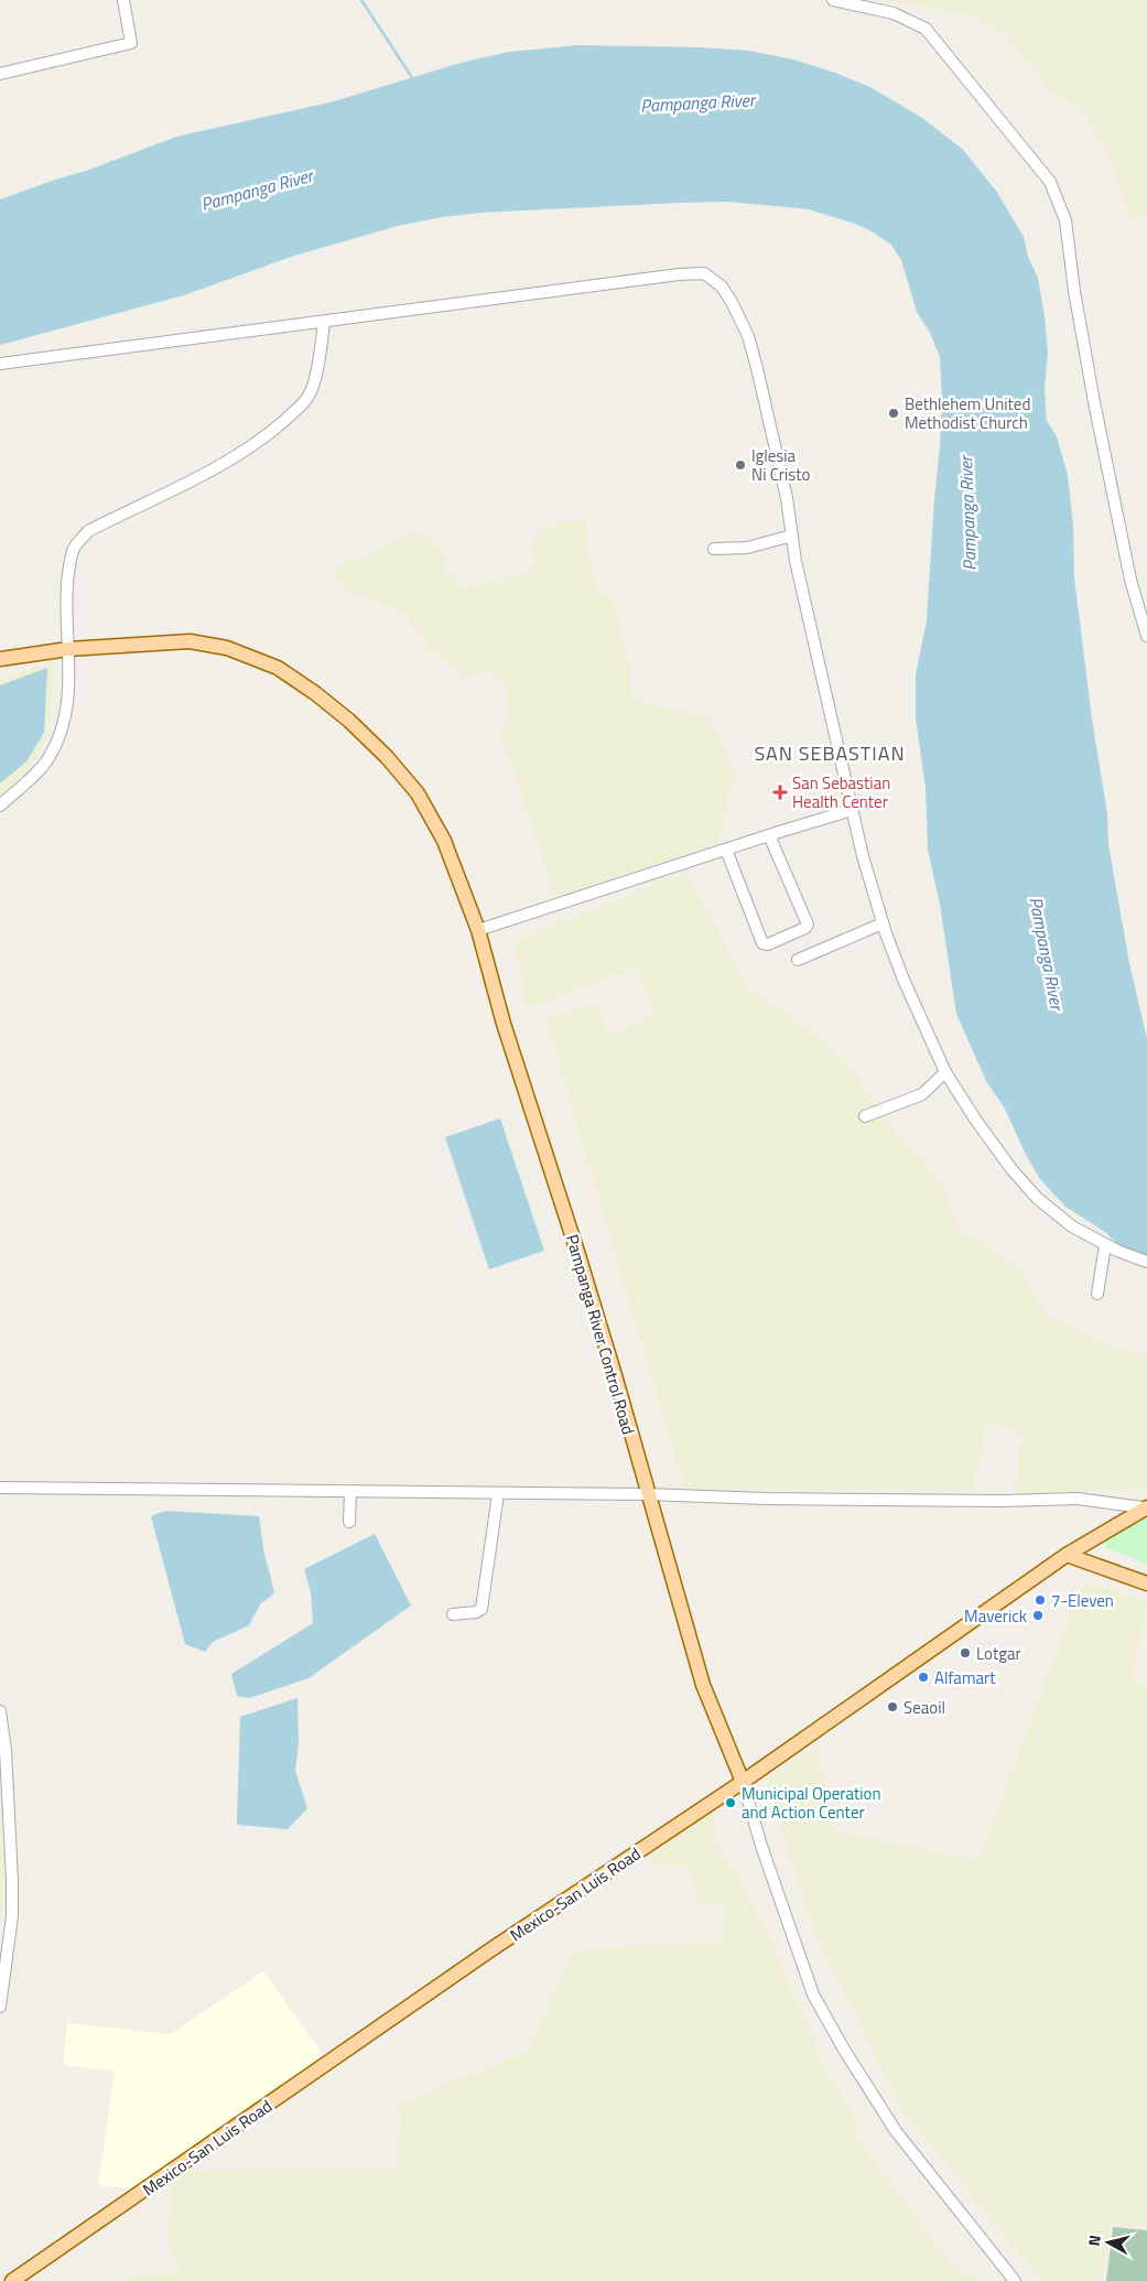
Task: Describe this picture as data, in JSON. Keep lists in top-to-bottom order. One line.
{"streets":{"main road":["Pampanga River Control Road","Mexico-San Luis Road"]},"crossings":[["Pampanga River Control Road","Mexico-San Luis Road"]],"districts":["SAN SEBASTIAN"],"water":["Pampanga River"],"places":{"other":["Bethlehem United Methodist Church","Iglesia Ni Cristo","7-Eleven","Maverick","Lotgar","Alfamart","Seaoil","Municipal Operation and Action Center"],"health":["San Sebastian Health Center"]},"north":"left"}
